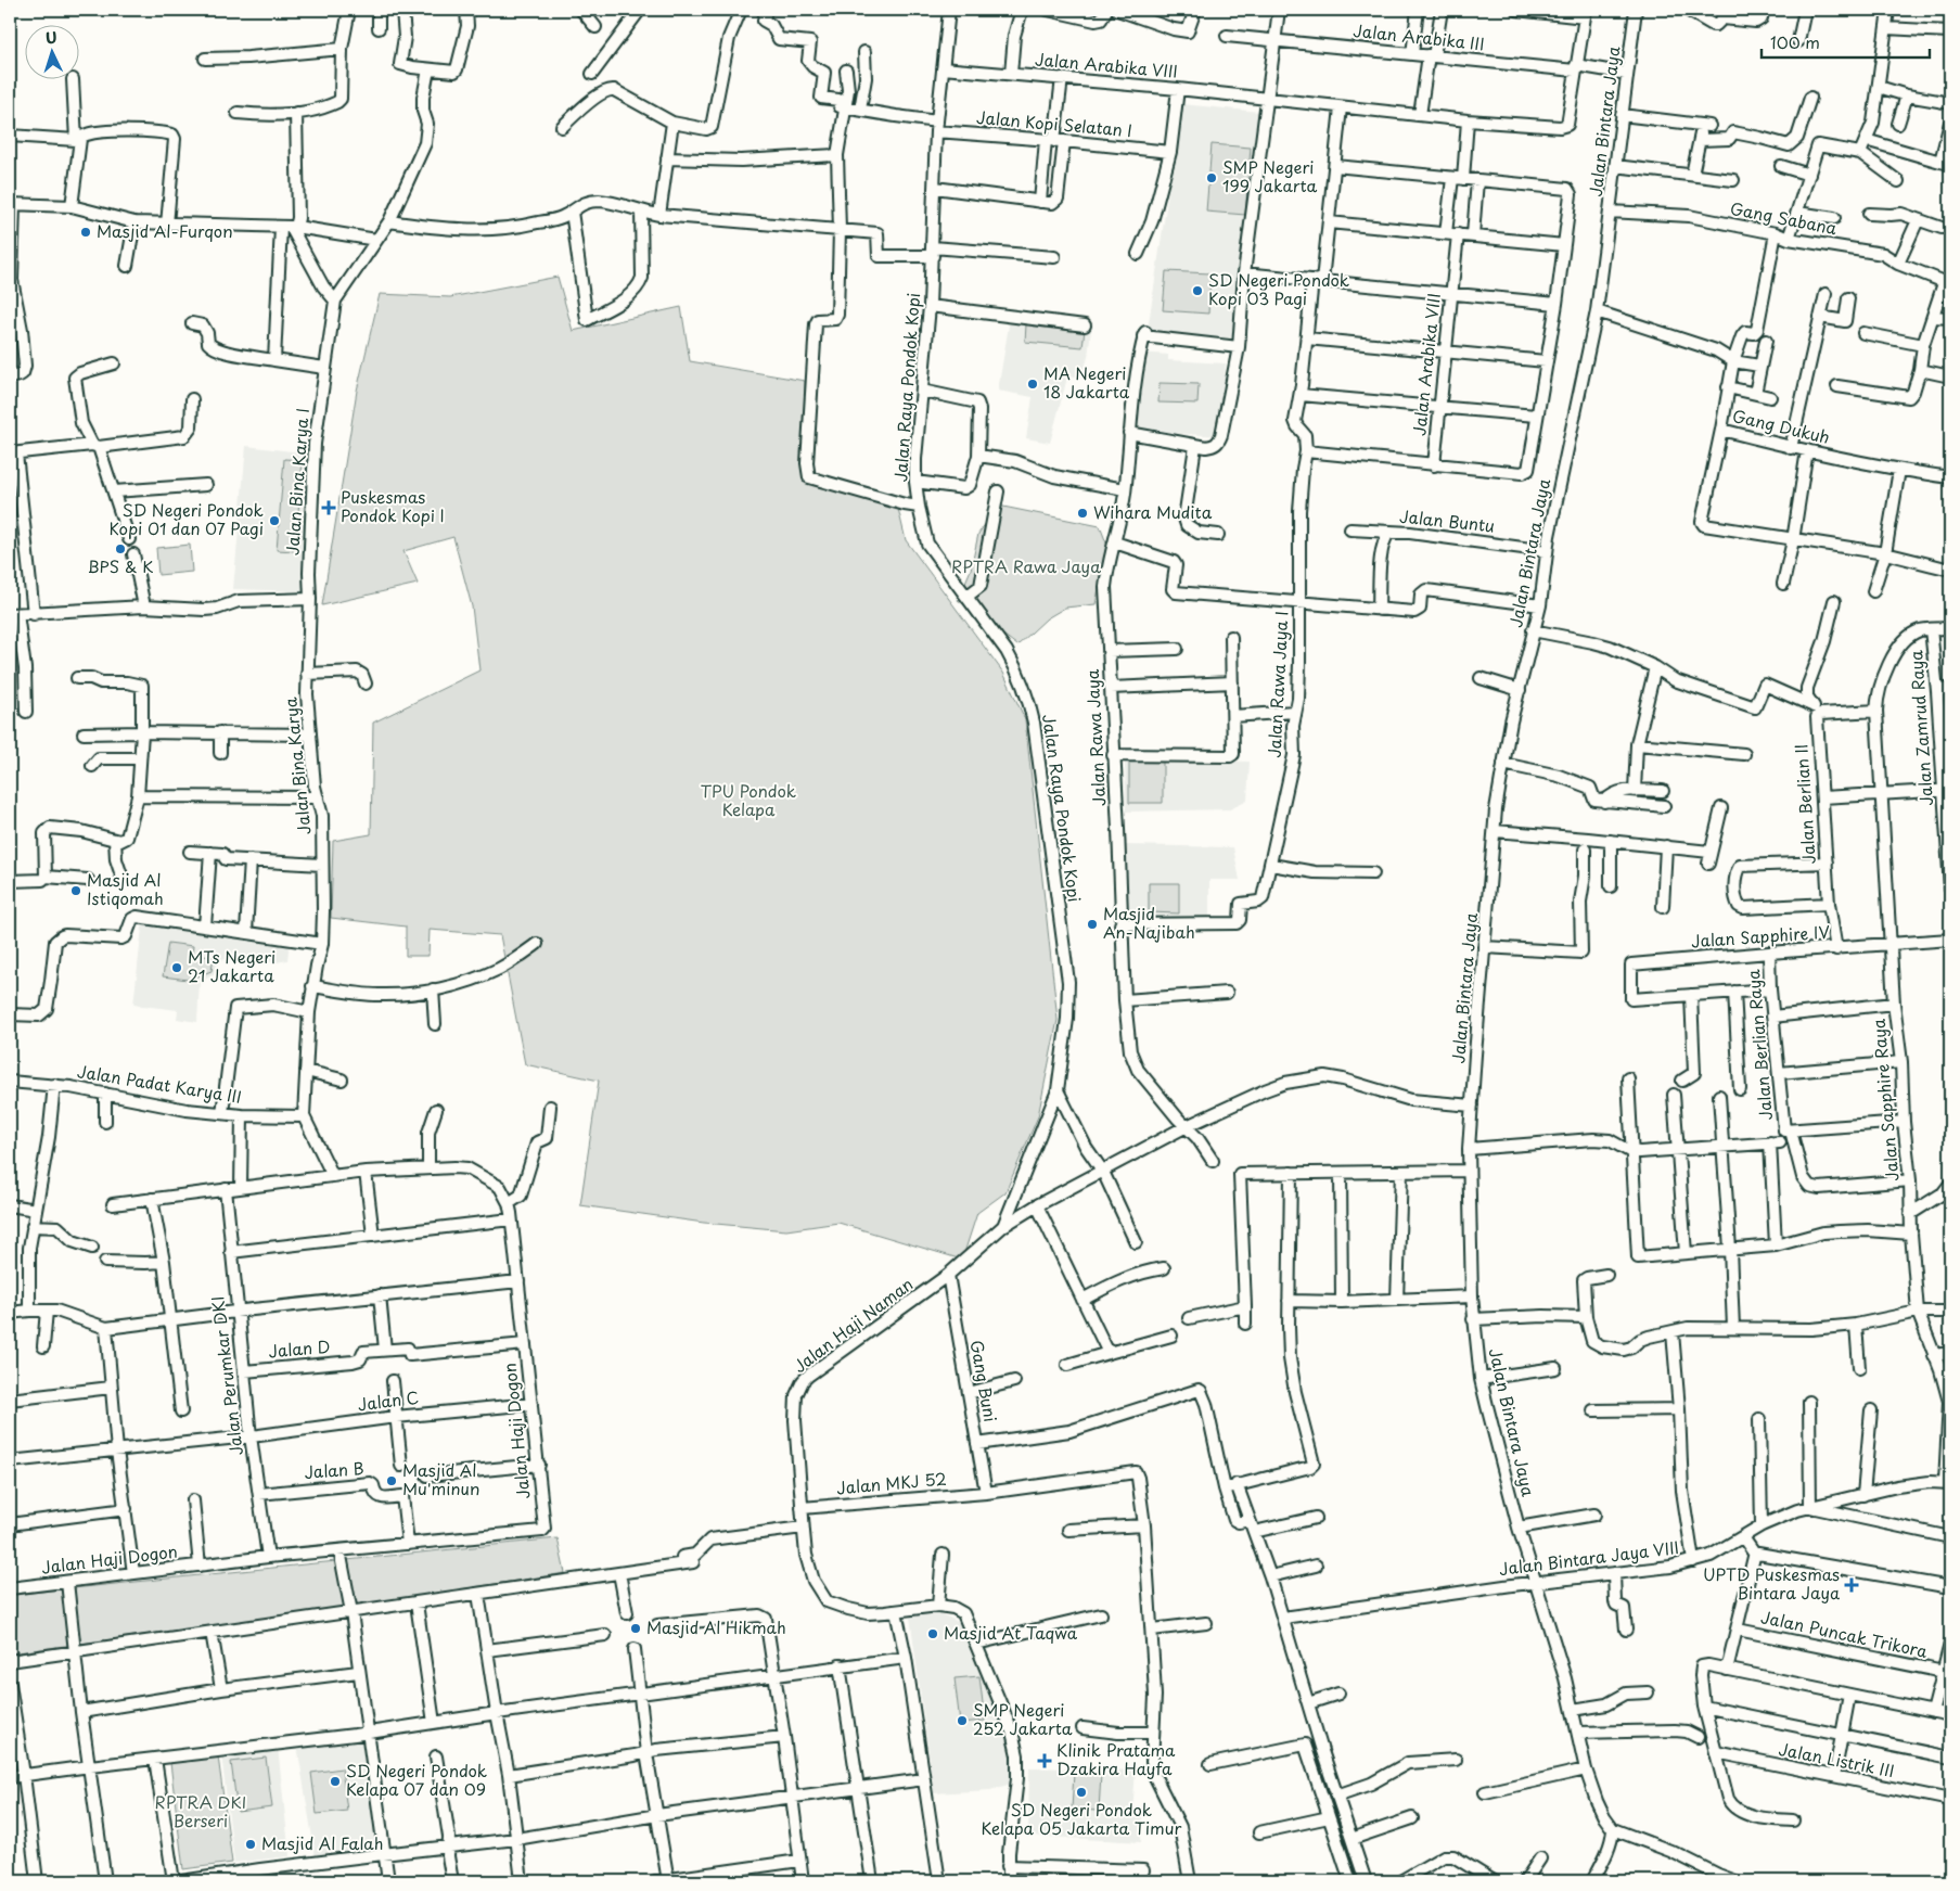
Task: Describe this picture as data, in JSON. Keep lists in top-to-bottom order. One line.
{"streets":{"street":["Jalan Arabika III","Jalan Arabika VIII","Jalan Bintara Jaya","Jalan Kopi Selatan I","Gang Sabana","Jalan Raya Pondok Kopi","Gang Dukuh","Jalan Bina Karya I","Jalan Buntu","Jalan Rawa Jaya I","Jalan Zamrud Raya","Jalan Rawa Jaya","Jalan Bina Karya","Jalan Berlian II","Jalan Sapphire IV","Jalan Berlian Raya","Jalan Padat Karya III","Jalan Sapphire Raya","Jalan Haji Naman","Jalan D","Jalan Perumkar DKI","Gang Buni","Jalan C","Jalan Haji Dogon","Jalan B","Jalan MKJ 52","Jalan Bintara Jaya VIII","Jalan Puncak Trikora","Jalan Listrik III"]},"crossings":[["Jalan Arabika III","Jalan Arabika VIII"],["Jalan Arabika III","Jalan Bintara Jaya"],["Jalan Arabika VIII","Jalan Raya Pondok Kopi"],["Jalan Bintara Jaya","Gang Sabana"],["Jalan Bintara Jaya","Jalan Buntu"],["Jalan Bintara Jaya","Jalan Rawa Jaya I"],["Jalan Bintara Jaya","Jalan Haji Naman"],["Jalan Bintara Jaya","Jalan Bintara Jaya VIII"],["Jalan Kopi Selatan I","Jalan Raya Pondok Kopi"],["Gang Sabana","Gang Dukuh"],["Jalan Raya Pondok Kopi","Jalan Haji Naman"],["Jalan Bina Karya I","Jalan Bina Karya"],["Jalan Buntu","Jalan Rawa Jaya I"],["Jalan Rawa Jaya I","Jalan Rawa Jaya"],["Jalan Zamrud Raya","Jalan Sapphire Raya"],["Jalan Rawa Jaya","Jalan Haji Naman"],["Jalan Bina Karya","Jalan Padat Karya III"],["Jalan Berlian II","Jalan Sapphire IV"],["Jalan Sapphire IV","Jalan Berlian Raya"],["Jalan Sapphire IV","Jalan Sapphire Raya"],["Jalan Berlian Raya","Jalan Sapphire Raya"],["Jalan Sapphire Raya","Jalan Bintara Jaya VIII"],["Jalan Haji Naman","Gang Buni"],["Jalan Haji Naman","Jalan MKJ 52"],["Jalan D","Jalan Perumkar DKI"],["Jalan Perumkar DKI","Jalan C"],["Jalan Perumkar DKI","Jalan Haji Dogon"],["Jalan Perumkar DKI","Jalan B"],["Gang Buni","Jalan MKJ 52"],["Jalan C","Jalan Haji Dogon"],["Jalan Haji Dogon","Jalan B"]],"parks":["RPTRA Rawa Jaya","TPU Pondok Kelapa","RPTRA DKI Berseri"],"places":{"other":["SMP Negeri 199 Jakarta","Masjid Al-Furqon","SD Negeri Pondok Kopi 03 Pagi","MA Negeri 18 Jakarta","Wihara Mudita","SD Negeri Pondok Kopi 01 dan 07 Pagi","BPS & K","Masjid Al Istiqomah","Masjid An-Najibah","MTs Negeri 21 Jakarta","Masjid Al Mu'minun","Masjid Al Hikmah","Masjid At Taqwa","SMP Negeri 252 Jakarta","SD Negeri Pondok Kelapa 07 dan 09","SD Negeri Pondok Kelapa 05 Jakarta Timur","Masjid Al Falah"],"health":["Puskesmas Pondok Kopi I","UPTD Puskesmas Bintara Jaya","Klinik Pratama Dzakira Hayfa"]},"scale_bar":"100 m","north":"top"}
